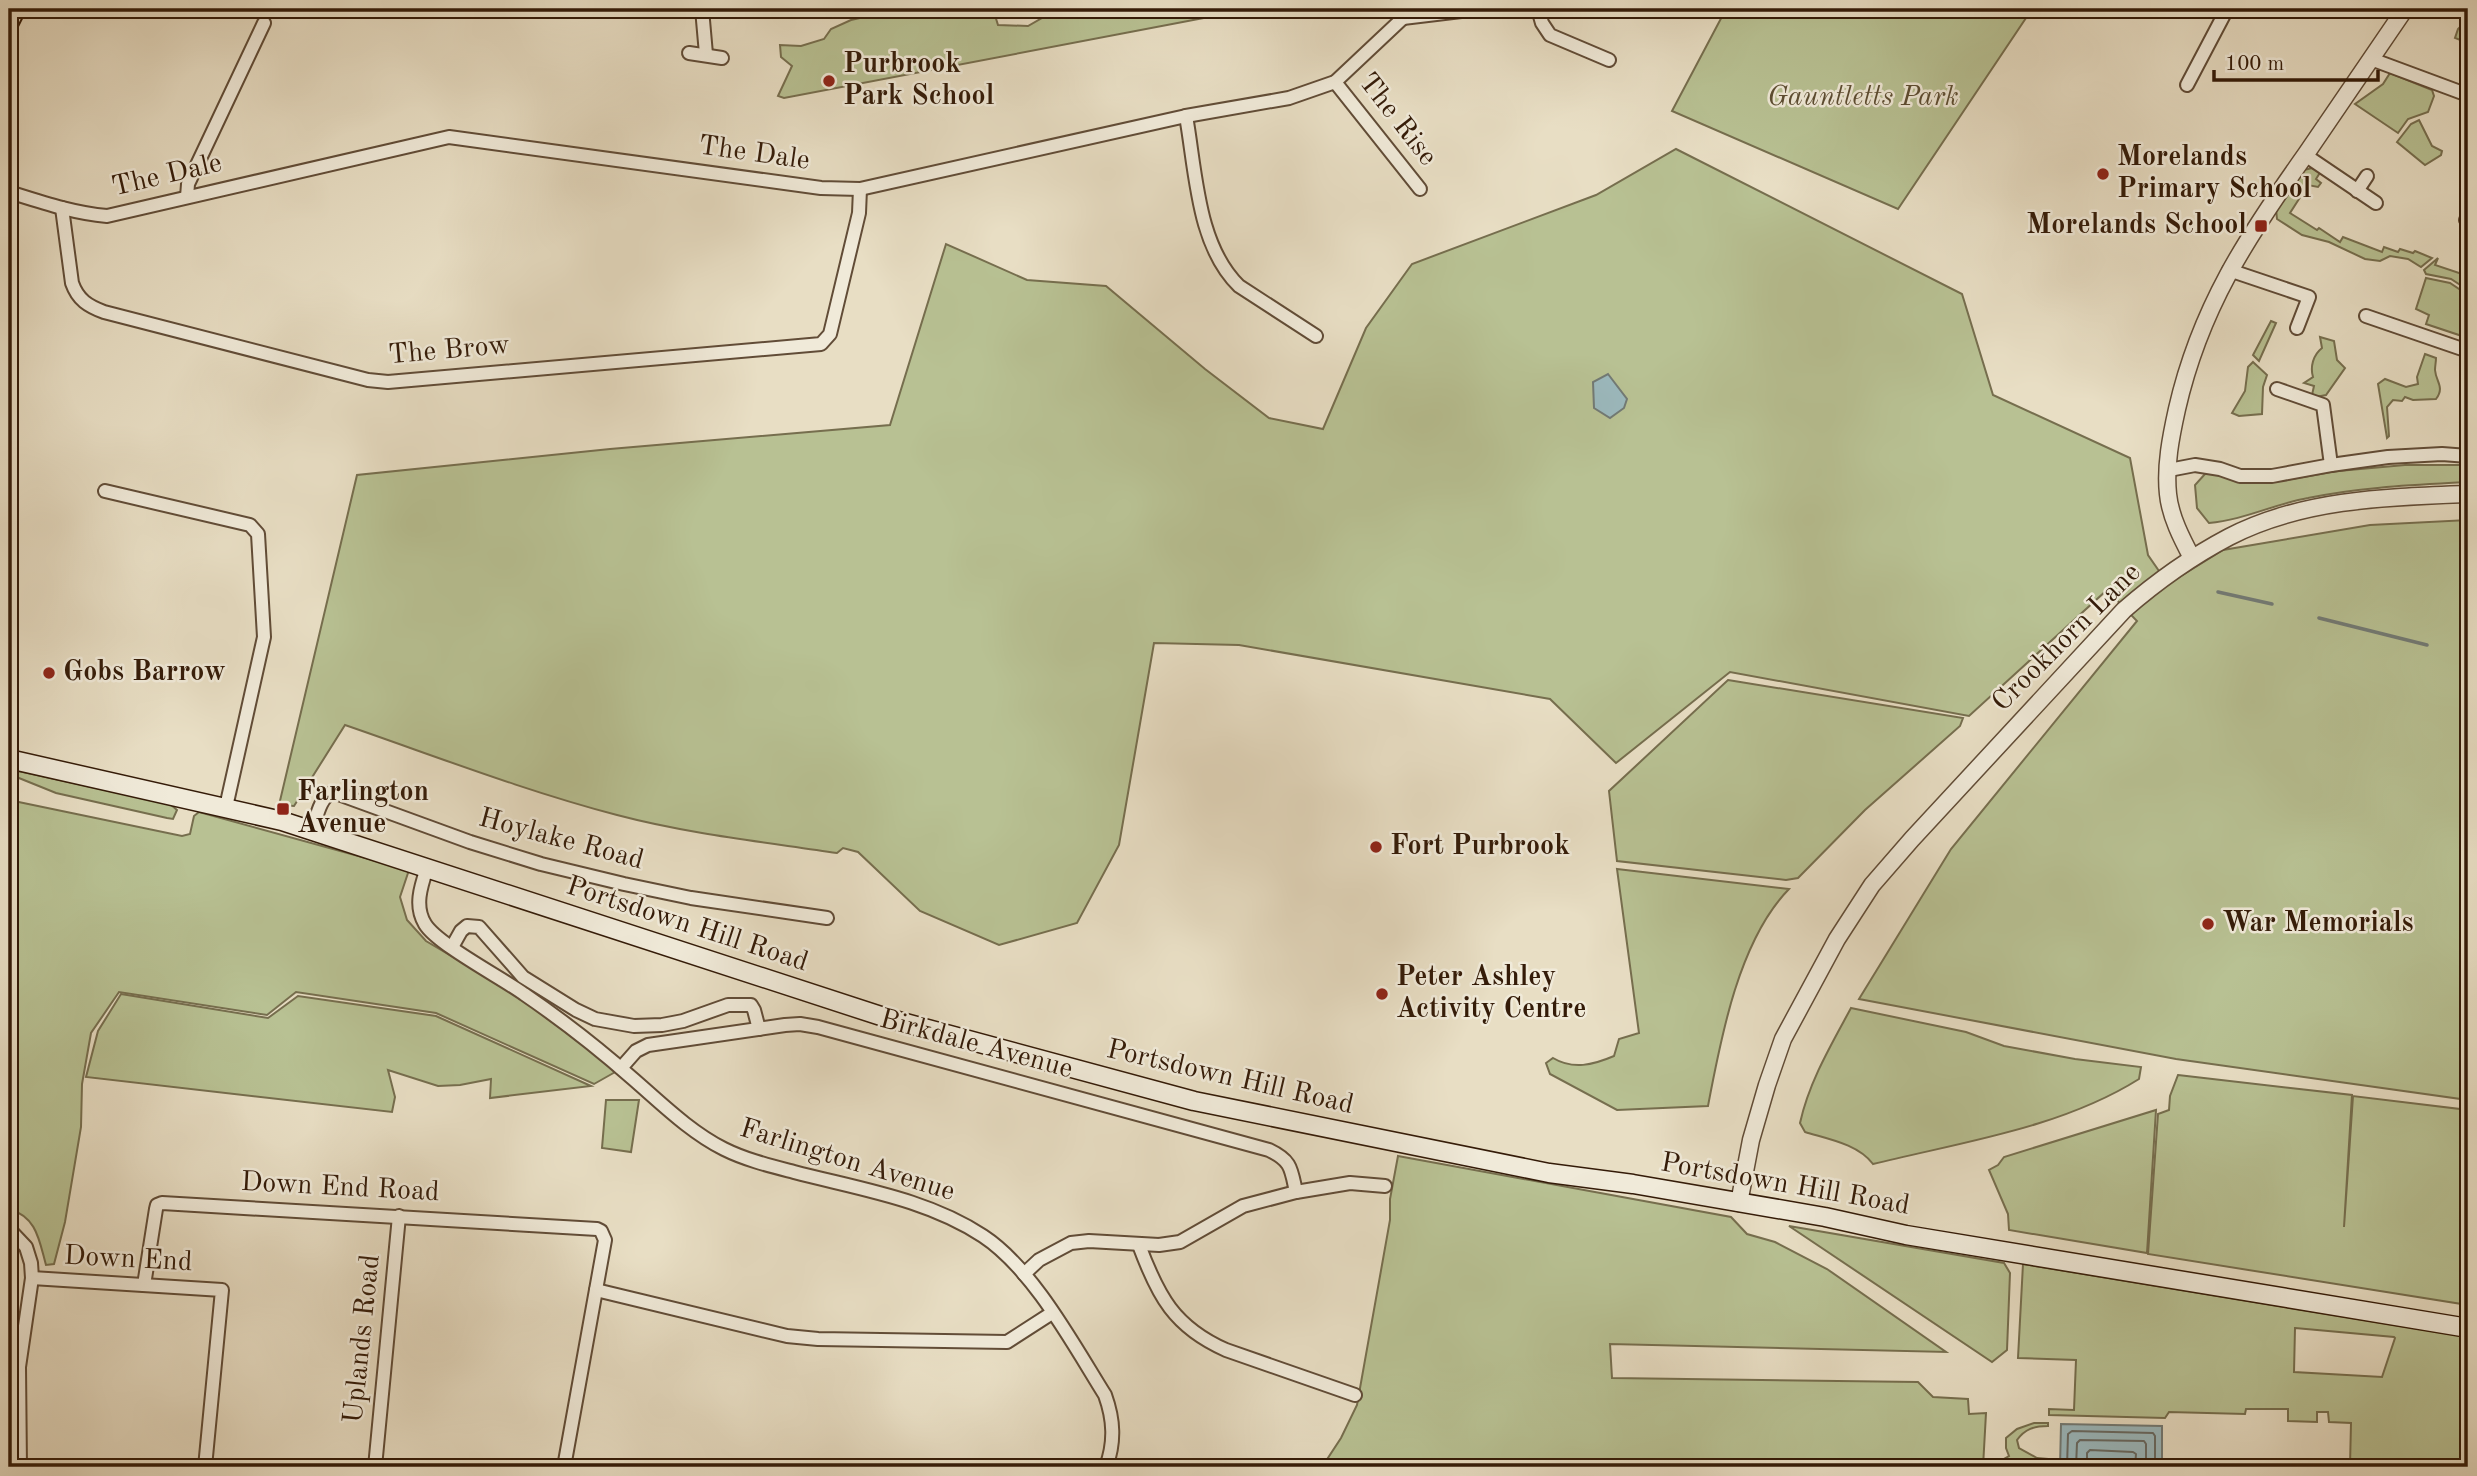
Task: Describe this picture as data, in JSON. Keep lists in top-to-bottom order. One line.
{"streets":{"main road":["Portsdown Hill Road"],"street":["The Rise","The Dale","The Brow","Crookhorn Lane","Hoylake Road","Birkdale Avenue","Farlington Avenue","Down End Road","Down End","Uplands Road"]},"crossings":[["The Rise","The Dale"],["The Dale","The Brow"],["Crookhorn Lane","Portsdown Hill Road"],["Hoylake Road","Portsdown Hill Road"],["Portsdown Hill Road","Farlington Avenue"],["Birkdale Avenue","Farlington Avenue"],["Down End Road","Down End"],["Down End Road","Uplands Road"]],"parks":["Gauntletts Park"],"places":{"other":["Purbrook Park School","Morelands Primary School","Gobs Barrow","Fort Purbrook","War Memorials","Peter Ashley Activity Centre"],"transit":["Morelands School","Farlington Avenue"]},"scale_bar":"100 m"}
